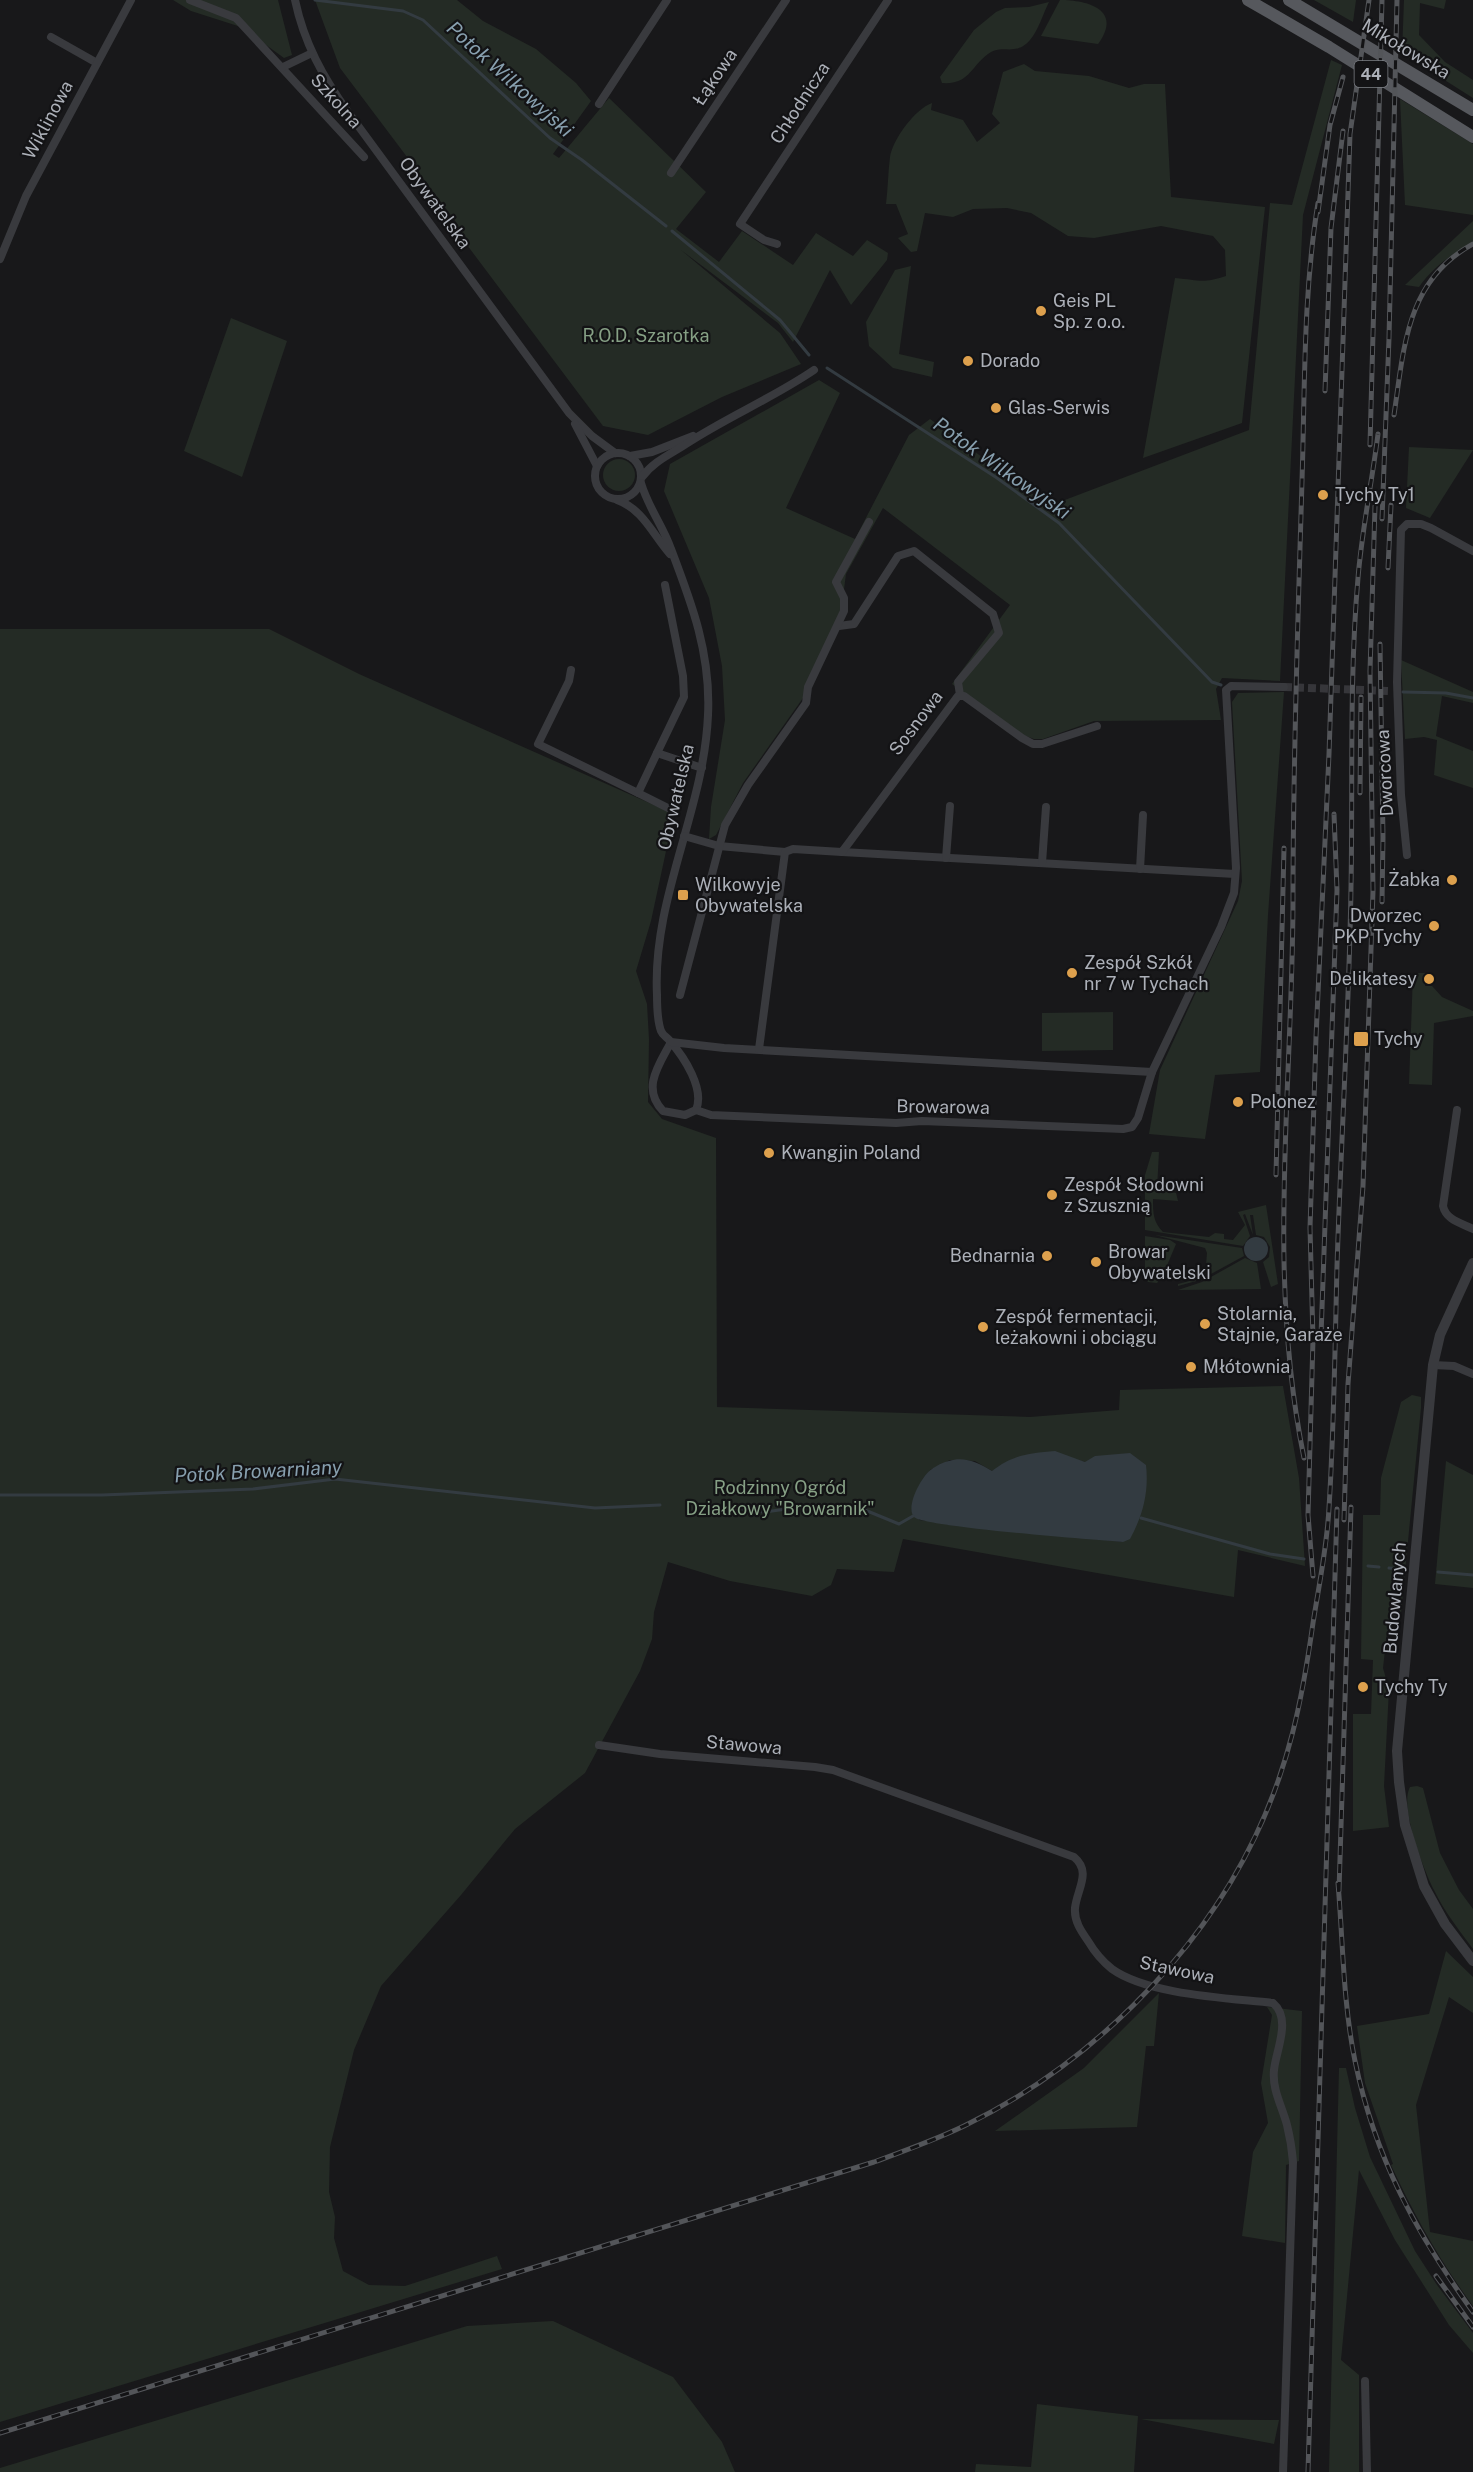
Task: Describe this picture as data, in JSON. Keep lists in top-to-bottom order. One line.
{"streets":{"main road":["Mikołowska","44"],"street":["Łąkowa","Szkolna","Chłodnicza","Wiklinowa","Obywatelska","Sosnowa","Dworcowa","Browarowa","Budowlanych","Stawowa"]},"crossings":[["Szkolna","Obywatelska"],["Obywatelska","Browarowa"]],"water":["Potok Wilkowyjski","Potok Browarniany"],"parks":["R.O.D. Szarotka","Rodzinny Ogród Działkowy \"Browarnik\""],"places":{"other":["Geis PL Sp. z o.o.","Dorado","Glas-Serwis","Tychy Ty1","Żabka","Dworzec PKP Tychy","Zespół Szkół nr 7 w Tychach","Delikatesy","Polonez","Kwangjin Poland","Zespół Słodowni z Szusznią","Bednarnia","Browar Obywatelski","Stolarnia, Stajnie, Garaże","Zespół fermentacji, leżakowni i obciągu","Młótownia","Tychy Ty"],"transit":["Wilkowyje Obywatelska","Tychy"]}}
